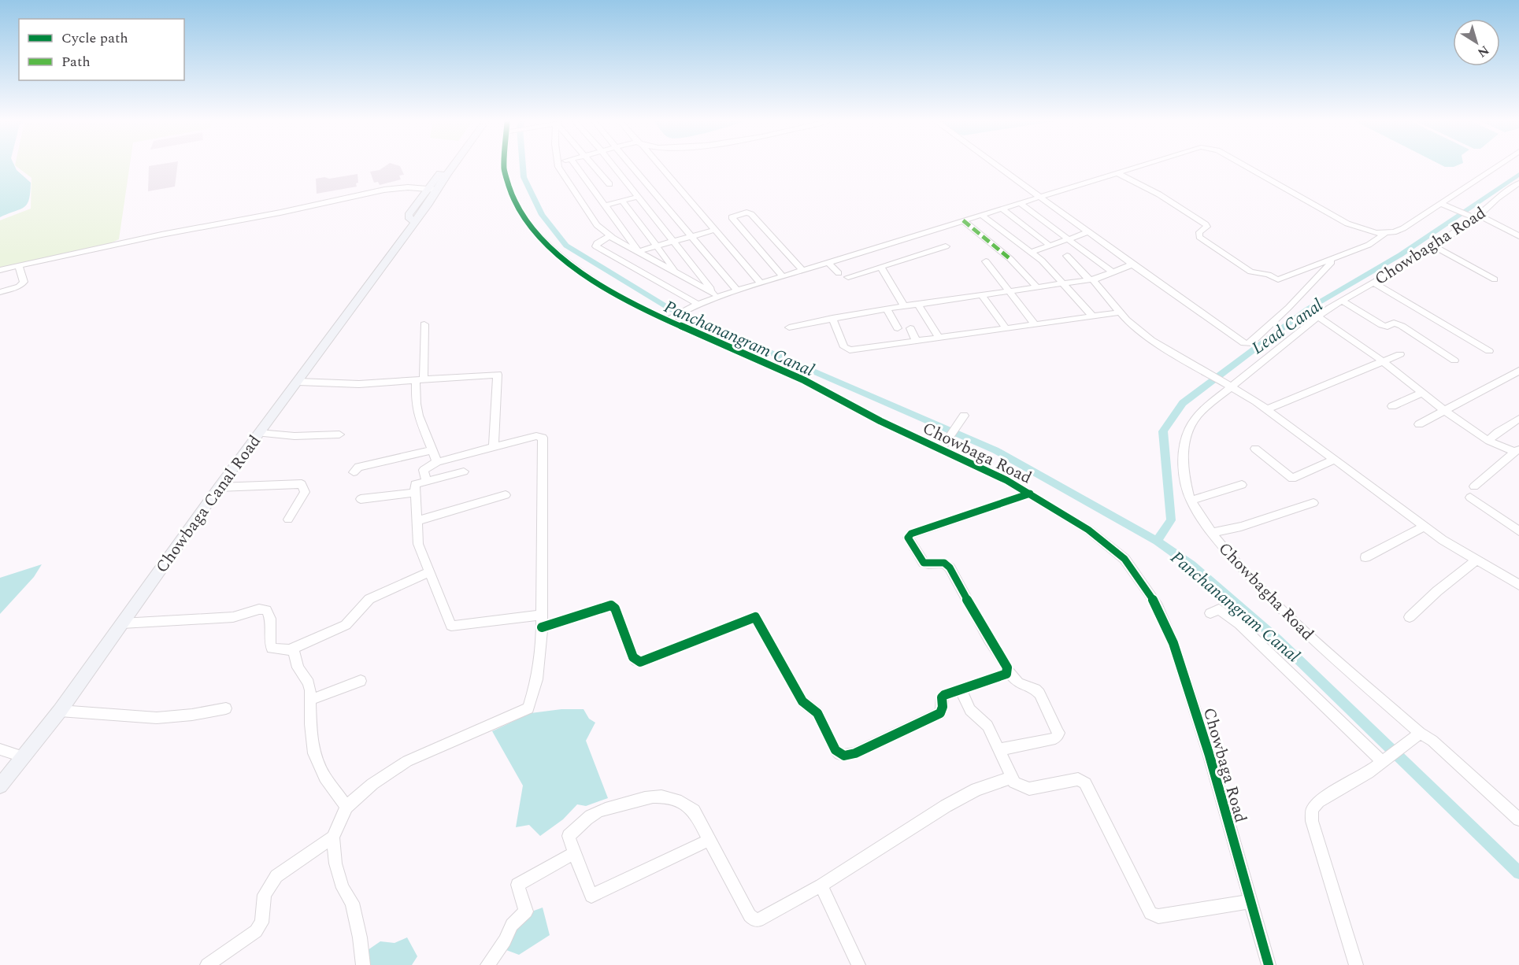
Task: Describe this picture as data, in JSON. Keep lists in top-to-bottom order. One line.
{"streets":{"main road":["Chowbaga Canal Road"],"street":["Chowbagha Road","Chowbaga Road"]},"water":["Lead Canal","Panchanangram Canal"],"legend":["Cycle path","Path"],"north":"bottom right"}
